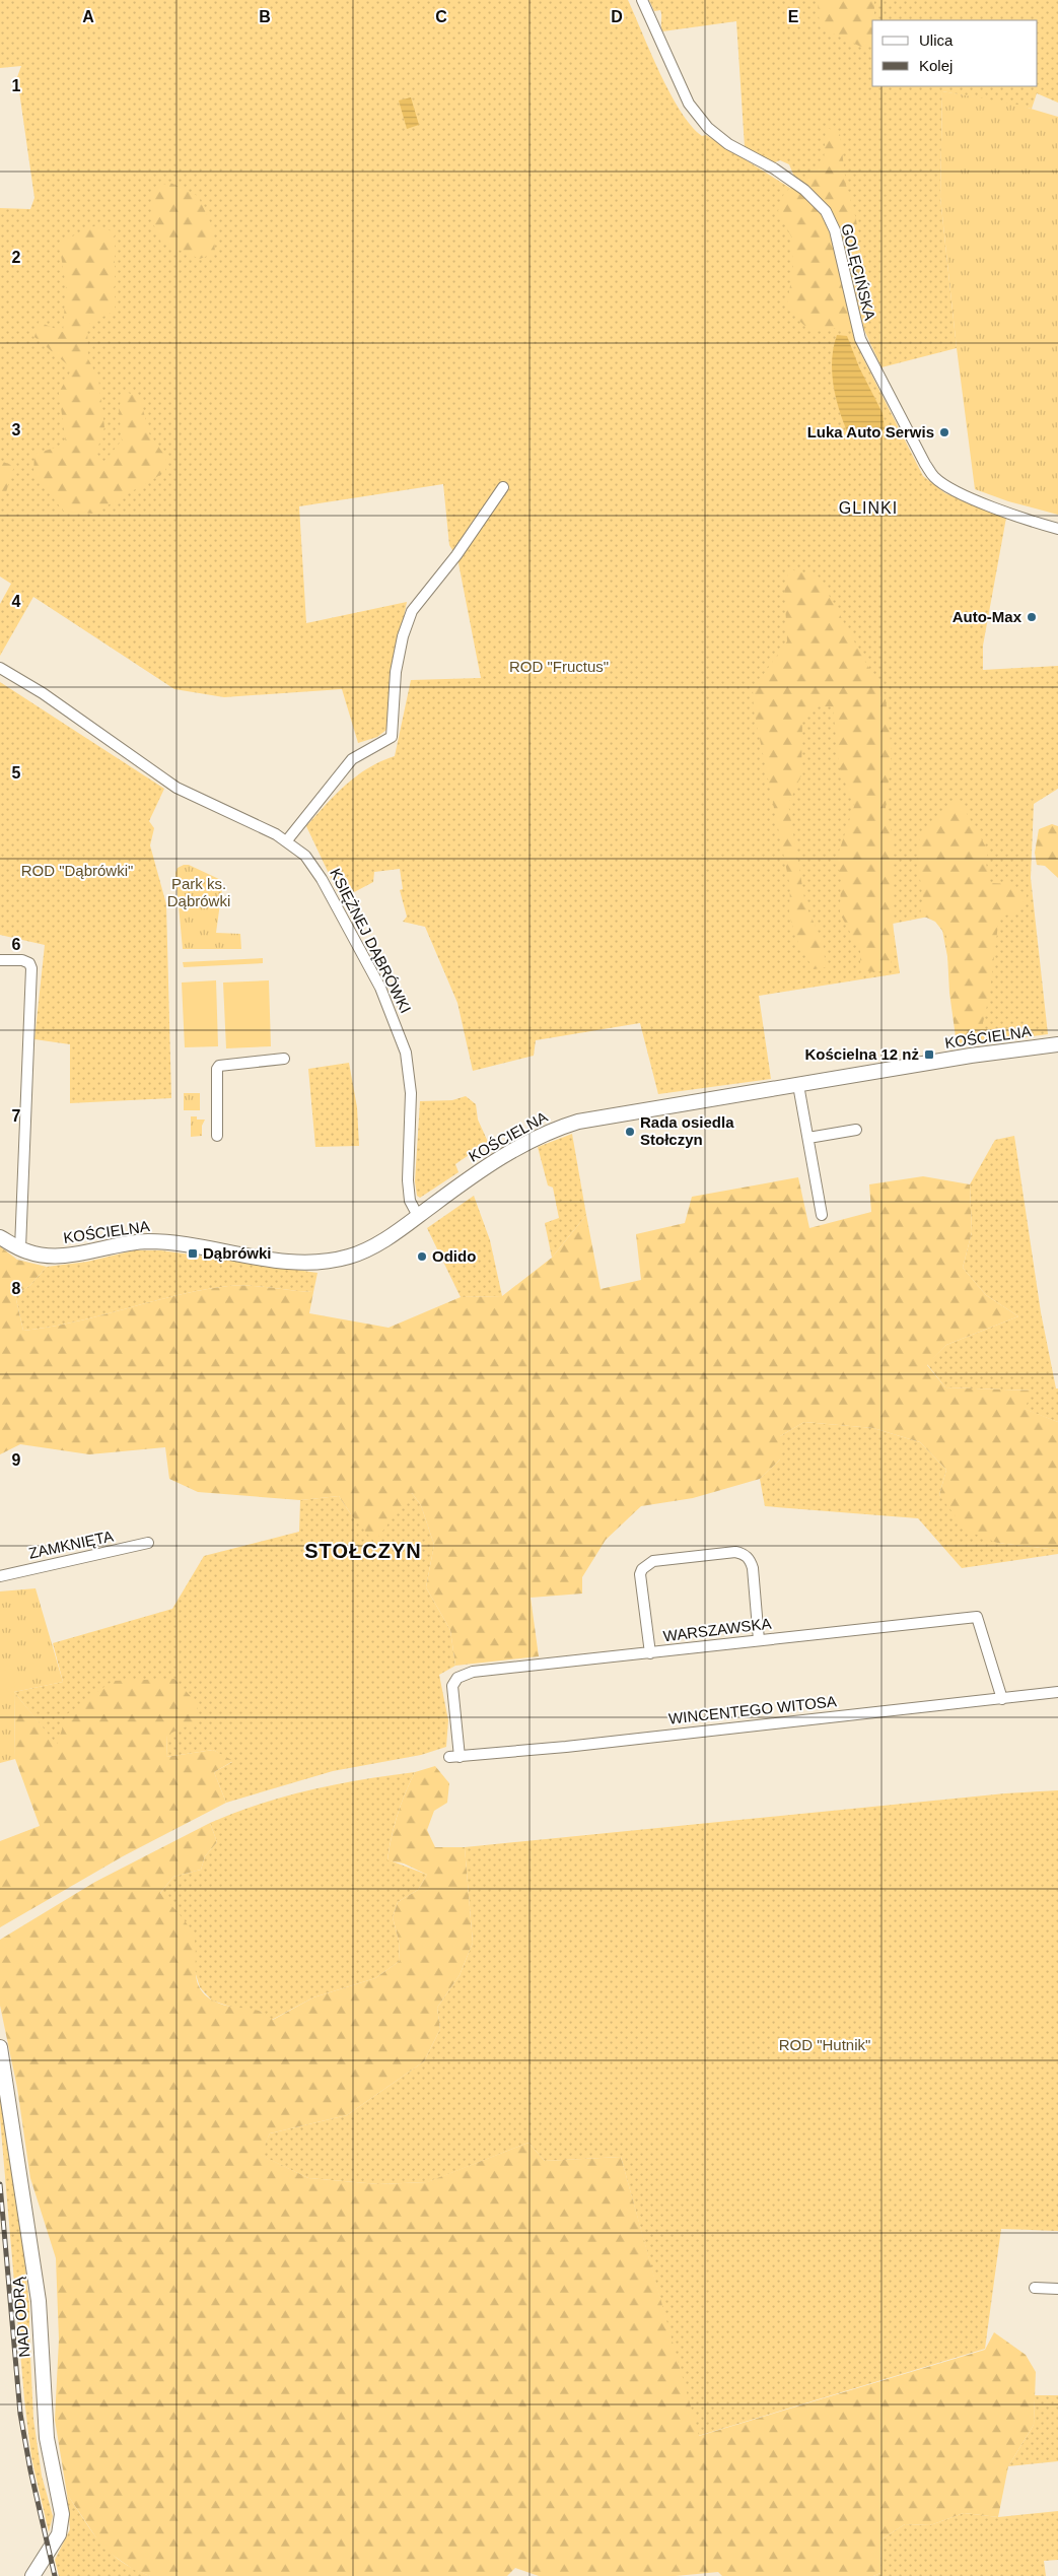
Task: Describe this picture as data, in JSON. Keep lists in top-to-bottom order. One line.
{"streets":{"street":["GOLĘCIŃSKA","KSIĘŻNEJ DĄBRÓWKI","KOŚCIELNA","ZAMKNIĘTA","WARSZAWSKA","WINCENTEGO WITOSA","NAD ODRĄ"]},"crossings":[["KSIĘŻNEJ DĄBRÓWKI","KOŚCIELNA"],["WARSZAWSKA","WINCENTEGO WITOSA"]],"districts":["GLINKI","STOŁCZYN"],"parks":["ROD \"Fructus\"","ROD \"Dąbrówki\"","Park ks. Dąbrówki","ROD \"Hutnik\""],"places":{"other":["Luka Auto Serwis","Auto-Max","Rada osiedla Stołczyn","Odido"],"transit":["Kościelna 12 nż","Dąbrówki"]},"legend":["Ulica","Kolej"],"grid":{"columns":["A","B","C","D","E"],"rows":["1","2","3","4","5","6","7","8","9"]}}
